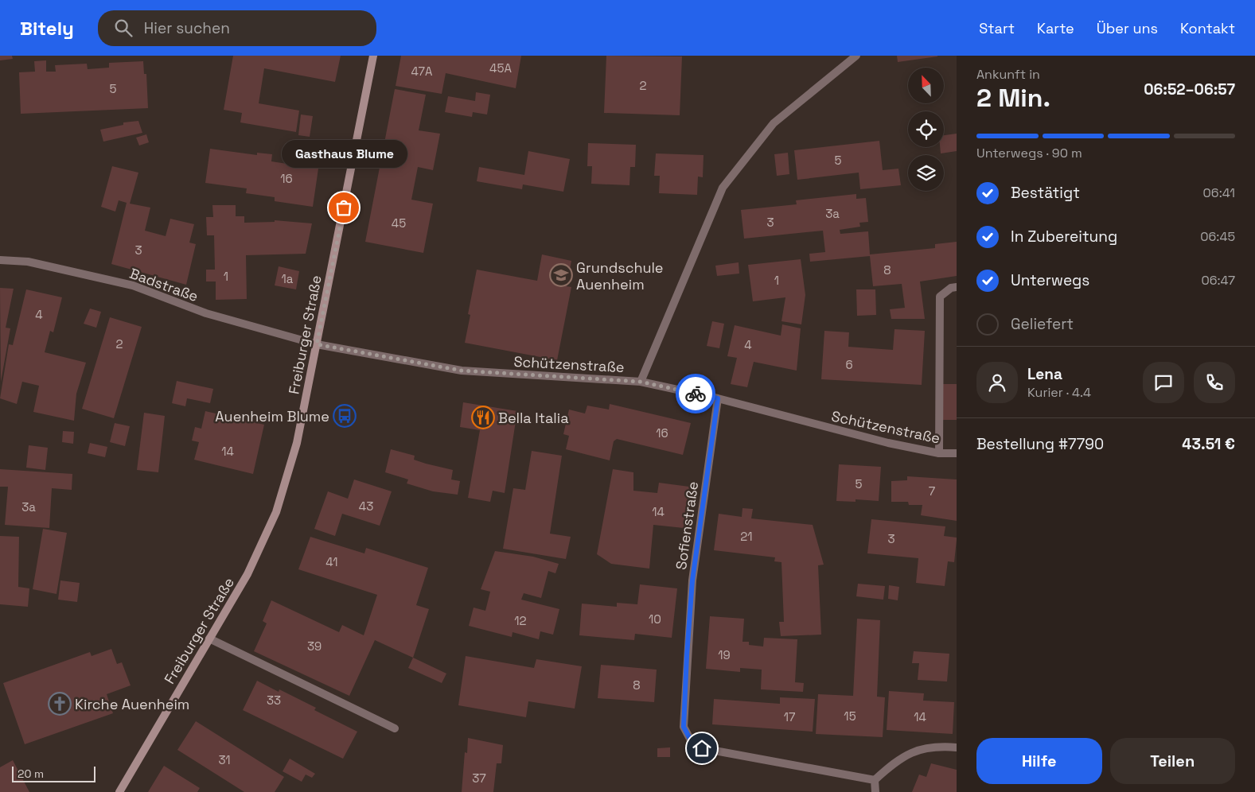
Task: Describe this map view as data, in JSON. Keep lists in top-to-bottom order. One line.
{"streets":{"street":["Badstraße","Freiburger Straße","Schützenstraße","Sofienstraße"]},"crossings":[["Badstraße","Freiburger Straße"],["Badstraße","Schützenstraße"],["Freiburger Straße","Schützenstraße"],["Schützenstraße","Sofienstraße"]],"places":{"other":["Gasthaus Blume"],"school or university":["Grundschule Auenheim"],"bus stop":["Auenheim Blume"],"restaurant":["Bella Italia"],"church":["Kirche Auenheim"]},"house_numbers":["45A","47A","2","5","5","16","3a","3","45","3","8","1","1a","1","4","2","4","6","16","14","5","7","43","3a","14","21","3","41","10","12","39","19","8","33","15","17","14","31","37"],"scale_bar":"20 m","north":"top left","page":{"header":"Bitely","search":"Hier suchen","nav":["Start","Karte","Über uns","Kontakt"],"heading":["2 Min.","Ankunft in","06:52–06:57"],"panel":["Lena","Kurier · 4.4","Bestellung #7790","43.51 €"],"bar":"Unterwegs · 90 m","bubble":"Gasthaus Blume","list":[["Bestätigt","06:41"],["In Zubereitung","06:45"],["Unterwegs","06:47"],"Geliefert"],"buttons":["Hilfe","Teilen"],"scale":"20 m"}}
